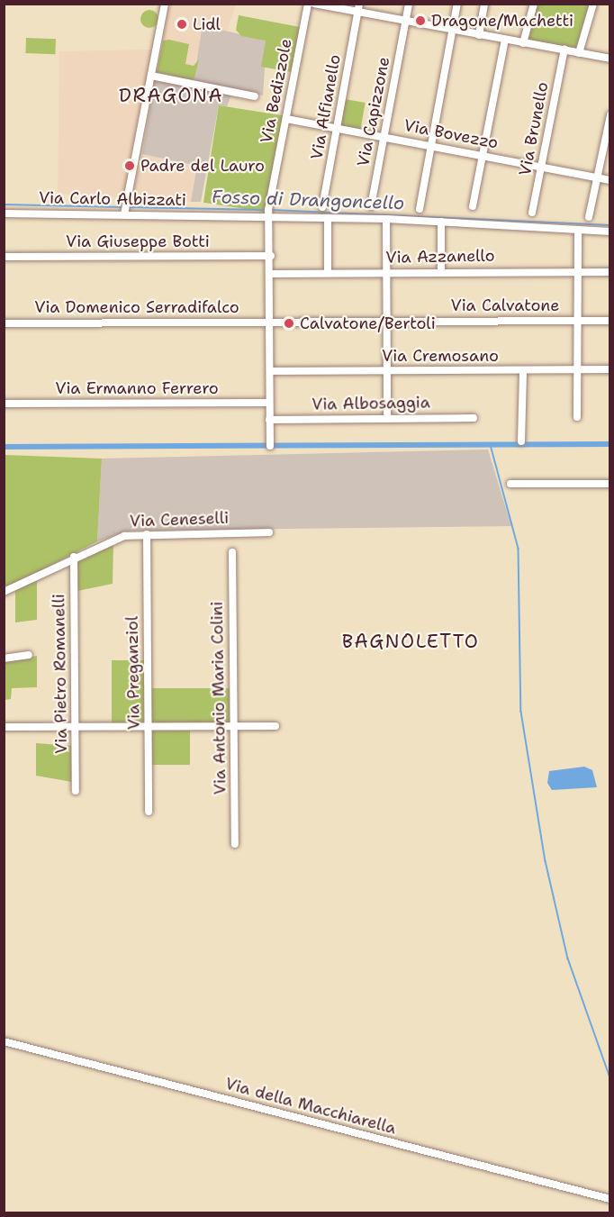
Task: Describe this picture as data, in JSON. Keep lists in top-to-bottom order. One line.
{"streets":{"street":["Via Bedizzole","Via Alfianello","Via Capizzone","Via Brunello","Via Bovezzo","Via Carlo Albizzati","Via Giuseppe Botti","Via Azzanello","Via Calvatone","Via Domenico Serradifalco","Via Cremosano","Via Ermanno Ferrero","Via Albosaggia","Via Ceneselli","Via Preganziol","Via Pietro Romanelli","Via Antonio Maria Colini","Via della Macchiarella"]},"crossings":[["Via Bedizzole","Via Bovezzo"],["Via Bedizzole","Via Carlo Albizzati"],["Via Bedizzole","Via Giuseppe Botti"],["Via Bedizzole","Via Azzanello"],["Via Bedizzole","Via Calvatone"],["Via Bedizzole","Via Domenico Serradifalco"],["Via Bedizzole","Via Cremosano"],["Via Bedizzole","Via Ermanno Ferrero"],["Via Bedizzole","Via Albosaggia"],["Via Alfianello","Via Bovezzo"],["Via Capizzone","Via Bovezzo"],["Via Brunello","Via Bovezzo"],["Via Calvatone","Via Domenico Serradifalco"],["Via Ceneselli","Via Preganziol"],["Via Ceneselli","Via Pietro Romanelli"]],"districts":["DRAGONA","BAGNOLETTO"],"water":["Fosso di Drangoncello"],"places":["Dragone/Machetti","Lidl","Padre del Lauro","Calvatone/Bertoli"]}
